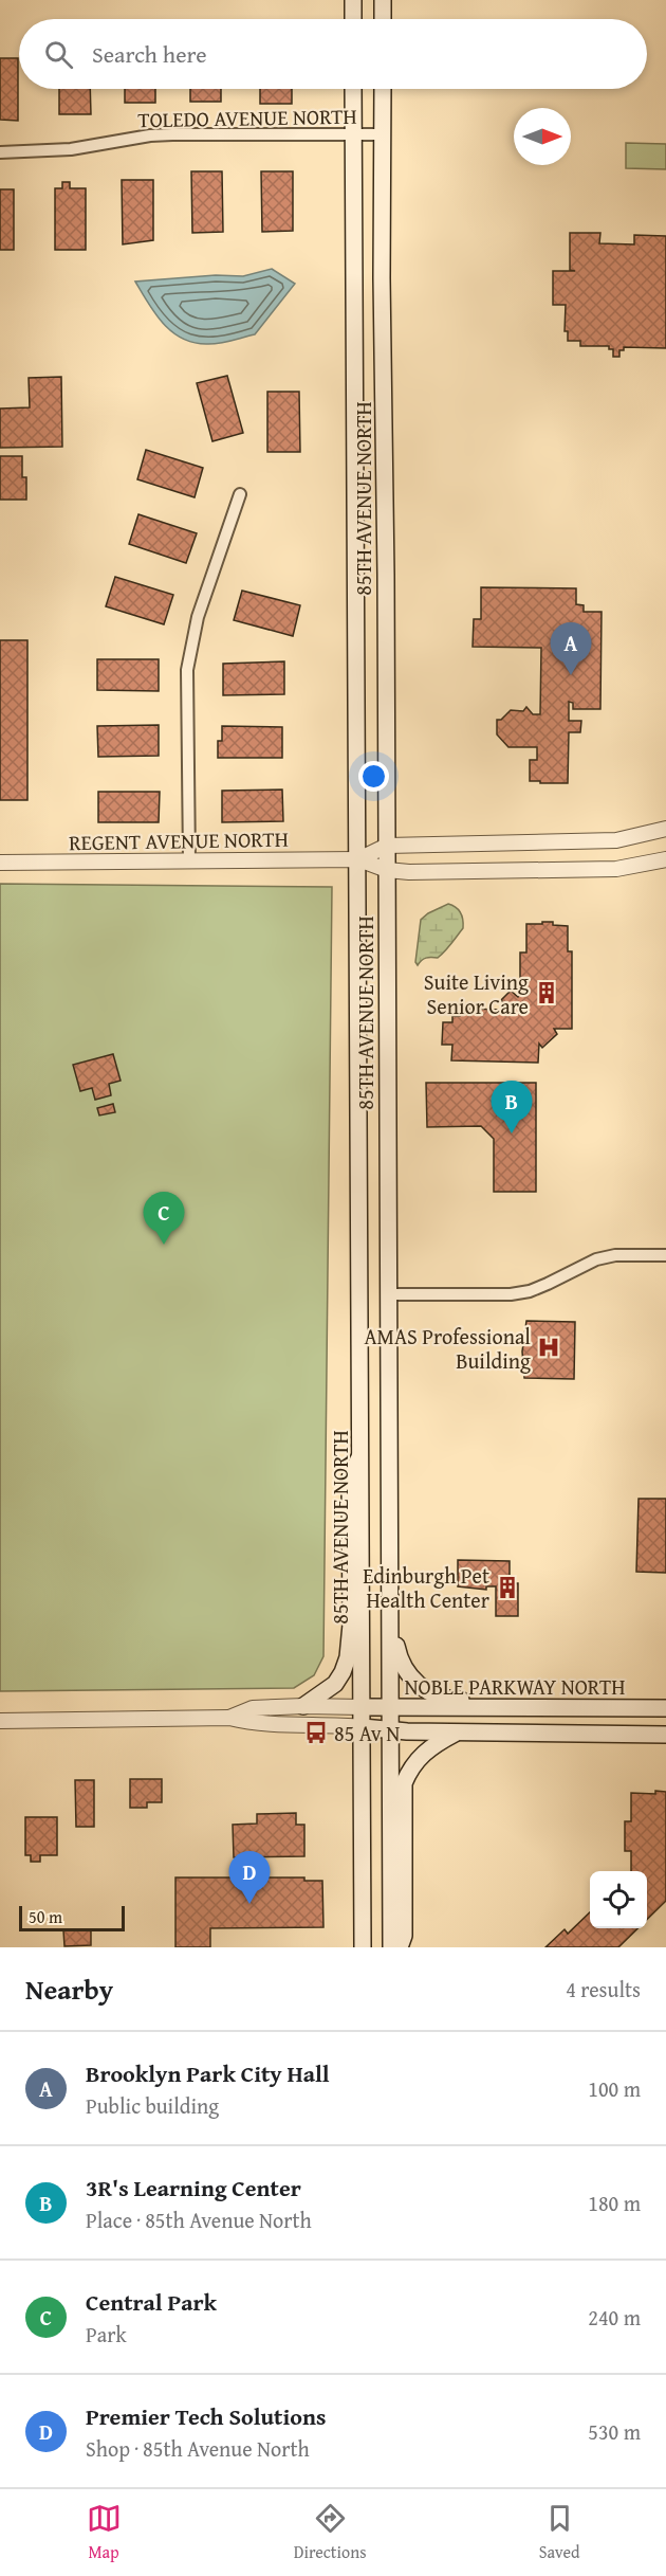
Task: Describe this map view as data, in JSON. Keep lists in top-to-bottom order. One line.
{"streets":{"main road":["85TH AVENUE NORTH","NOBLE PARKWAY NORTH"],"street":["TOLEDO AVENUE NORTH","REGENT AVENUE NORTH"]},"crossings":[["TOLEDO AVENUE NORTH","85TH AVENUE NORTH"],["85TH AVENUE NORTH","REGENT AVENUE NORTH"],["85TH AVENUE NORTH","NOBLE PARKWAY NORTH"]],"places":{"building":["Suite Living Senior Care","Edinburgh Pet Health Center"],"hospital":["AMAS Professional Building"],"bus stop":["85 Av N"]},"scale_bar":"50 m","north":"right","page":{"search":"Search here","pins":["A","B","C","D"],"scale":"50 m","heading":["Nearby","4 results"],"list":[{"mark":"A","name":"Brooklyn Park City Hall","note":"Public building","value":"100 m"},{"mark":"B","name":"3R's Learning Center","note":"Place · 85th Avenue North","value":"180 m"},{"mark":"C","name":"Central Park","note":"Park","value":"240 m"},{"mark":"D","name":"Premier Tech Solutions","note":"Shop · 85th Avenue North","value":"530 m"}],"nav":["Map","Directions","Saved"]}}
